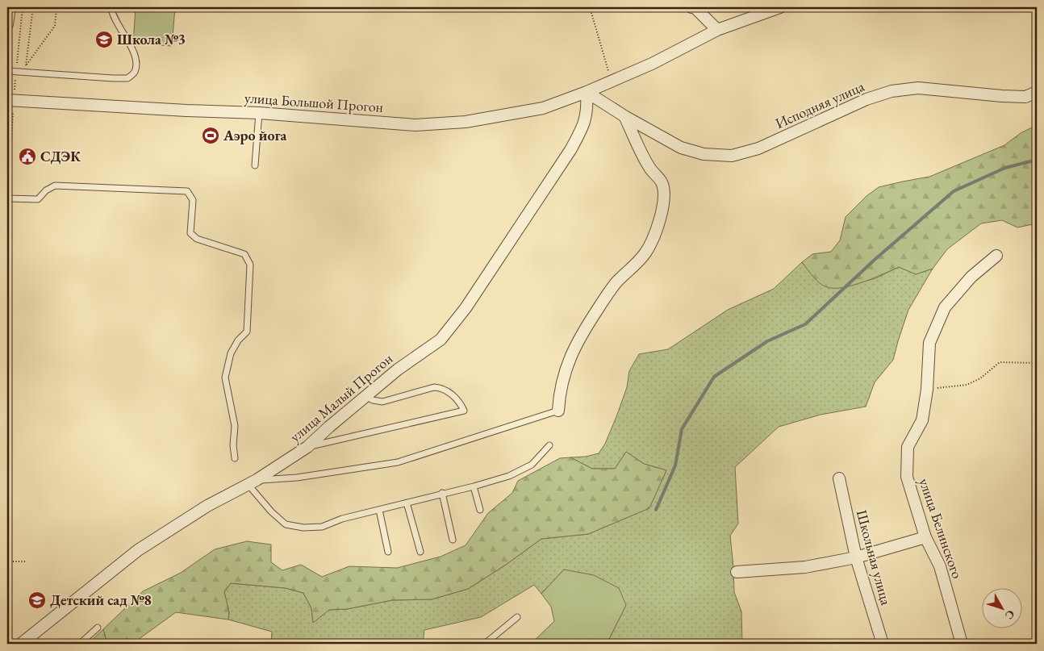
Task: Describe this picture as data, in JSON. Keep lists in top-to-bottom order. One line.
{"streets":{"street":["улица Большой Прогон","Исподняя улица","улица Малый Прогон","улица Белинского","Школьная улица"]},"crossings":[["улица Большой Прогон","Исподняя улица"],["улица Большой Прогон","улица Малый Прогон"],["Исподняя улица","улица Малый Прогон"]],"places":{"school or university":["Школа №3","Детский сад №8"],"sports":["Аэро йога"],"public building":["СДЭК"]},"north":"bottom right"}
